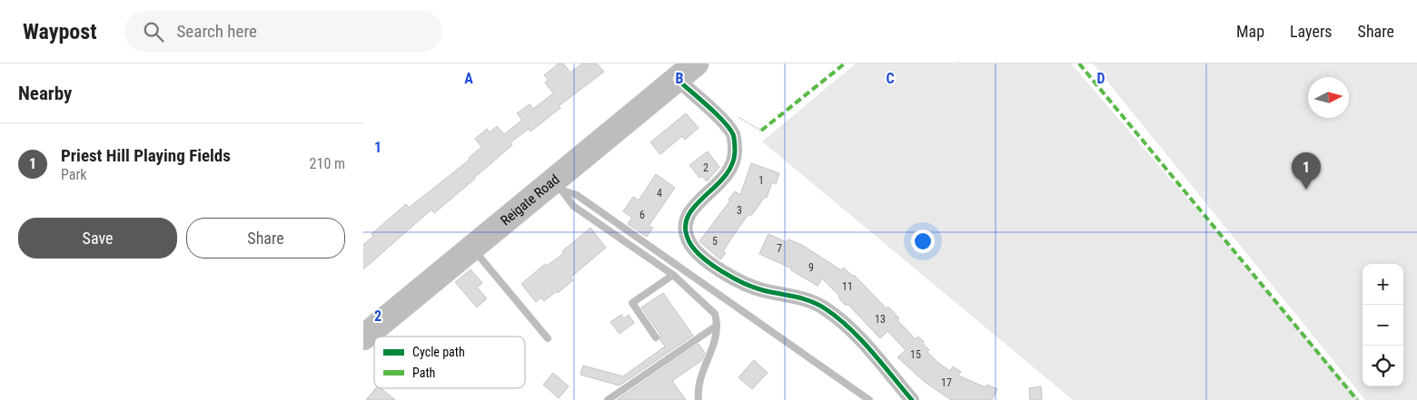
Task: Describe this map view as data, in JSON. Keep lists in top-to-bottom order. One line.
{"streets":{"highway":["Reigate Road"]},"house_numbers":["2","1","4","3","6","5","7","9","11","13","15","17"],"legend":["Cycle path","Path"],"north":"right","page":{"header":"Waypost","search":"Search here","nav":["Map","Layers","Share"],"heading":"Nearby","list":[{"mark":"1","name":"Priest Hill Playing Fields","note":"Park","value":"210 m"}],"pins":"1","buttons":["Save","Share"],"map_buttons":["+","−"]},"grid":{"columns":["A","B","C","D"],"rows":["1","2"]}}
